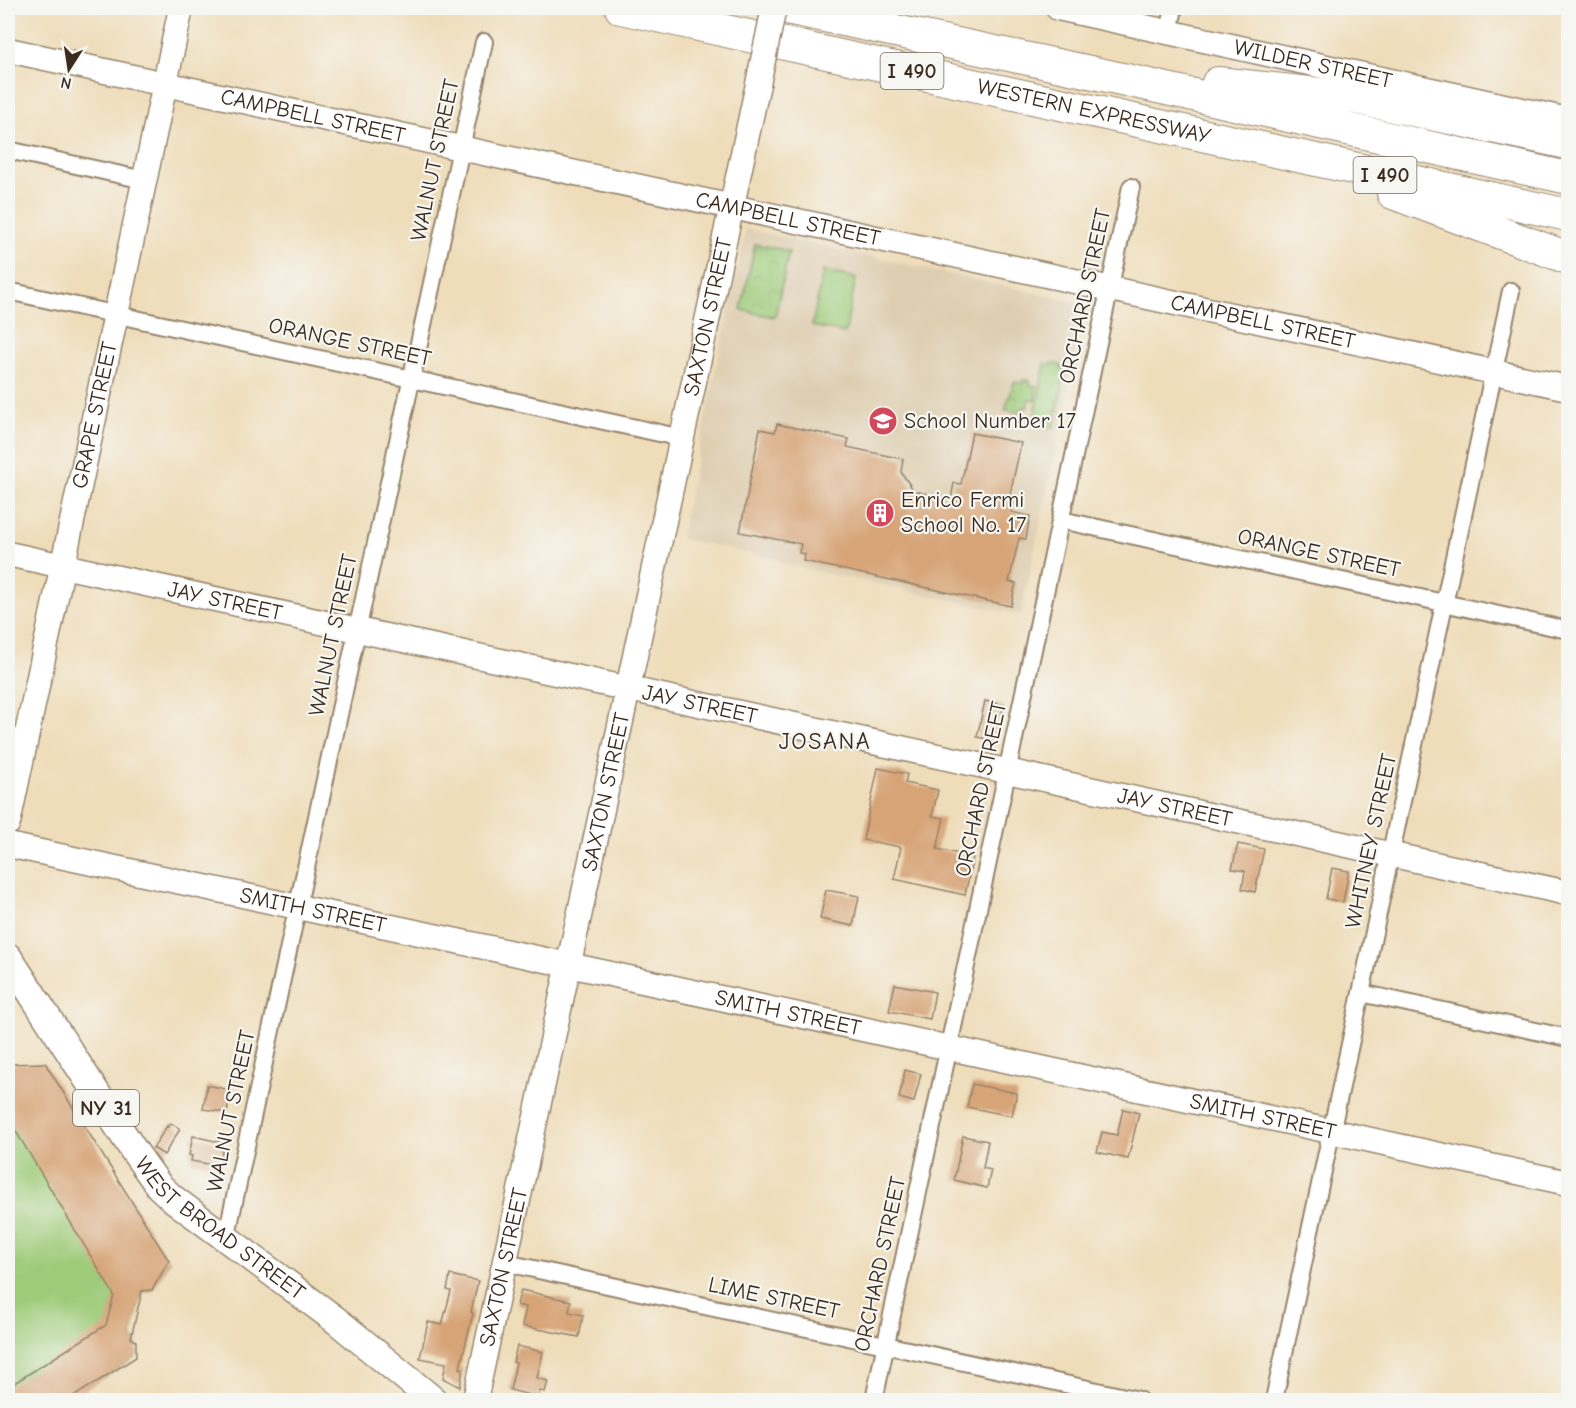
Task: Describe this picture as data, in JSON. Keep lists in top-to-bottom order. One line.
{"streets":{"highway":["I 490","WESTERN EXPRESSWAY"],"main road":["NY 31","WEST BROAD STREET"],"street":["WILDER STREET","CAMPBELL STREET","WALNUT STREET","ORCHARD STREET","SAXTON STREET","ORANGE STREET","GRAPE STREET","JAY STREET","WHITNEY STREET","SMITH STREET","LIME STREET"]},"crossings":[["CAMPBELL STREET","WALNUT STREET"],["CAMPBELL STREET","ORCHARD STREET"],["CAMPBELL STREET","SAXTON STREET"],["CAMPBELL STREET","GRAPE STREET"],["CAMPBELL STREET","WHITNEY STREET"],["WALNUT STREET","ORANGE STREET"],["WALNUT STREET","JAY STREET"],["WALNUT STREET","SMITH STREET"],["WALNUT STREET","WEST BROAD STREET"],["ORCHARD STREET","ORANGE STREET"],["ORCHARD STREET","JAY STREET"],["ORCHARD STREET","SMITH STREET"],["ORCHARD STREET","LIME STREET"],["SAXTON STREET","ORANGE STREET"],["SAXTON STREET","JAY STREET"],["SAXTON STREET","SMITH STREET"],["SAXTON STREET","LIME STREET"],["ORANGE STREET","GRAPE STREET"],["ORANGE STREET","WHITNEY STREET"],["GRAPE STREET","JAY STREET"],["JAY STREET","WHITNEY STREET"],["WHITNEY STREET","SMITH STREET"]],"districts":["JOSANA"],"places":{"school or university":["School Number 17"],"building":["Enrico Fermi School No. 17"]},"north":"bottom"}
